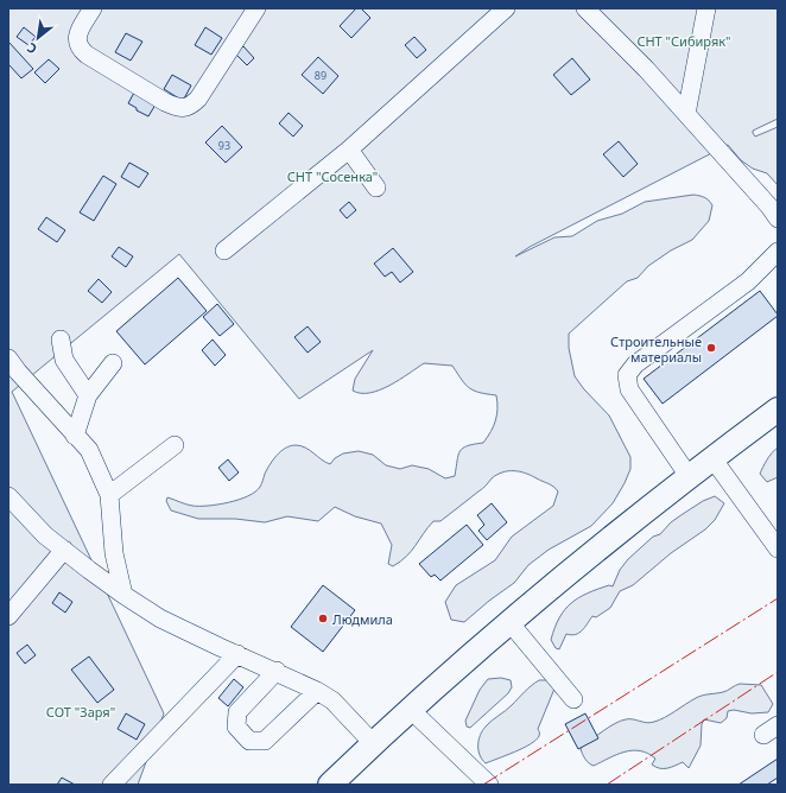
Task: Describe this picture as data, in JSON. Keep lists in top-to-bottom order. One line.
{"parks":["СНТ \"Сибиряк\"","СНТ \"Сосенка\"","СОТ \"Заря\""],"places":["Строительные материалы","Людмила"],"house_numbers":["89","93"],"north":"bottom left"}
